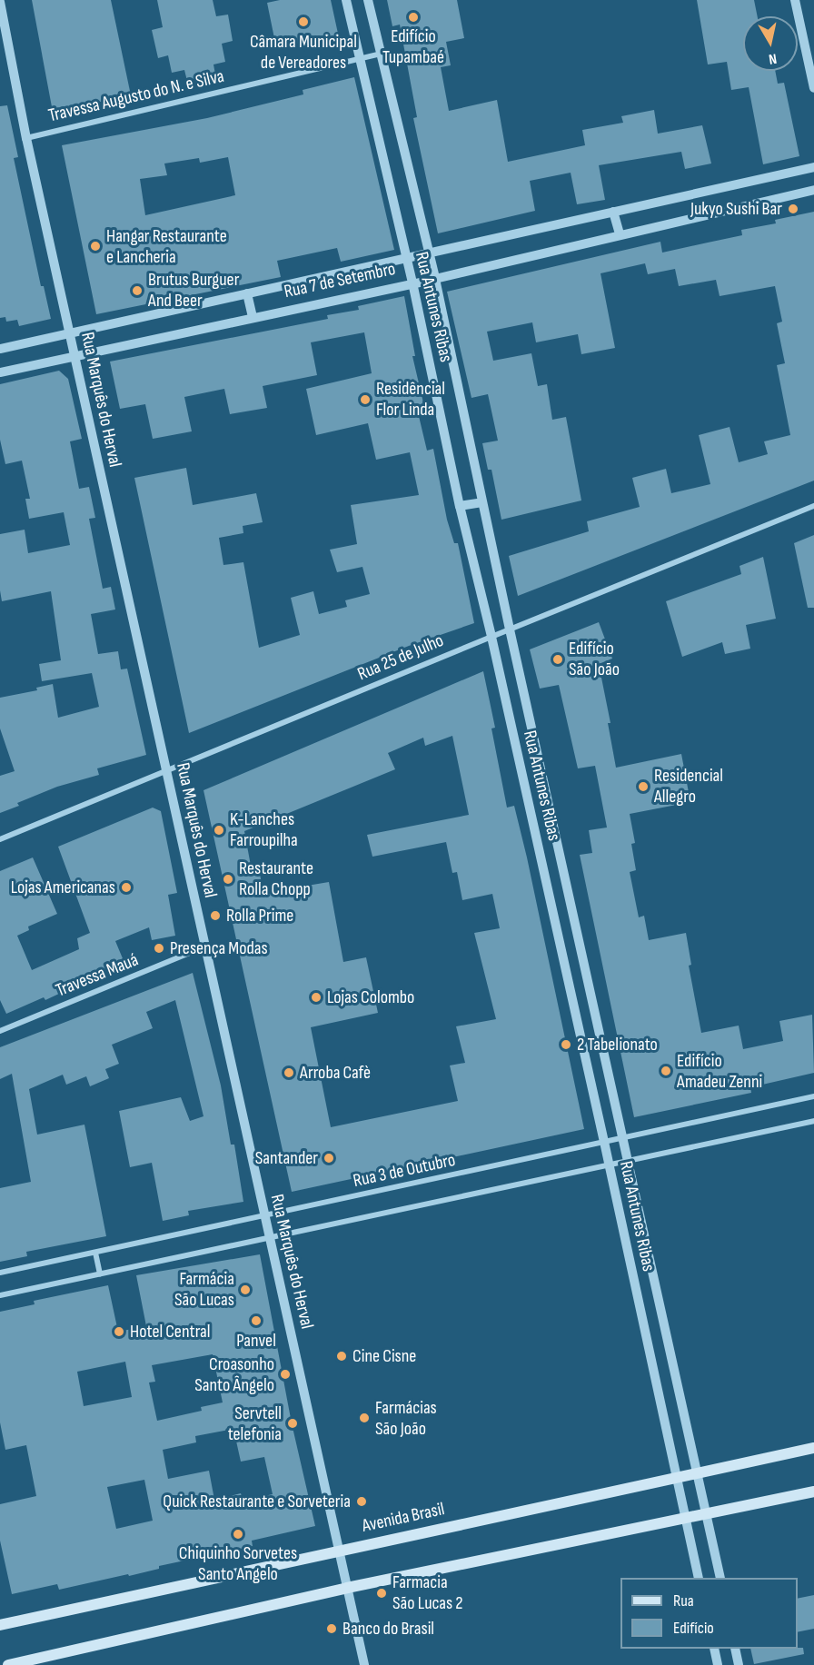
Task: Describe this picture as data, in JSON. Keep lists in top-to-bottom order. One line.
{"streets":{"main road":["Avenida Brasil"],"street":["Travessa Augusto do N. e Silva","Rua 7 de Setembro","Rua Antunes Ribas","Rua Marquês do Herval","Rua 25 de Julho","Travessa Mauá","Rua 3 de Outubro"]},"crossings":[["Travessa Augusto do N. e Silva","Rua Antunes Ribas"],["Travessa Augusto do N. e Silva","Rua Marquês do Herval"],["Rua 7 de Setembro","Rua Antunes Ribas"],["Rua 7 de Setembro","Rua Marquês do Herval"],["Rua Antunes Ribas","Rua 25 de Julho"],["Rua Antunes Ribas","Rua 3 de Outubro"],["Rua Antunes Ribas","Avenida Brasil"],["Rua Marquês do Herval","Rua 25 de Julho"],["Rua Marquês do Herval","Travessa Mauá"],["Rua Marquês do Herval","Rua 3 de Outubro"],["Rua Marquês do Herval","Avenida Brasil"]],"places":["Edifício Tupambaé","Câmara Municipal de Vereadores","Jukyo Sushi Bar","Hangar Restaurante e Lancheria","Brutus Burguer And Beer","Residêncial Flor Linda","Edifício São João","Residencial Allegro","K-Lanches Farroupilha","Restaurante Rolla Chopp","Lojas Americanas","Rolla Prime","Presença Modas","Lojas Colombo","2 Tabelionato","Edifício Amadeu Zenni","Arroba Cafè","Santander","Farmácia São Lucas","Panvel","Hotel Central","Cine Cisne","Croasonho Santo Ângelo","Farmácias São João","Servtell telefonia","Quick Restaurante e Sorveteria","Chiquinho Sorvetes Santo Angelo","Farmacia São Lucas 2","Banco do Brasil"],"legend":["Rua","Edifício"],"north":"bottom"}
